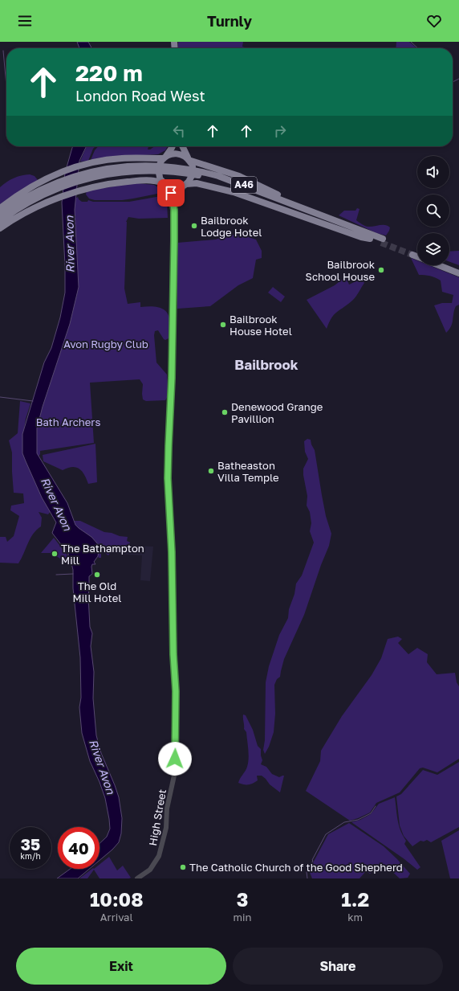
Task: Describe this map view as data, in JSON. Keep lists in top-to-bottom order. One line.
{"streets":{"highway":["A46"],"street":["High Street"]},"districts":["Bailbrook"],"water":["River Avon"],"parks":["Avon Rugby Club","Bath Archers"],"places":["Bailbrook Lodge Hotel","Bailbrook School House","Bailbrook House Hotel","Denewood Grange Pavillion","Batheaston Villa Temple","The Bathampton Mill","The Old Mill Hotel","The Catholic Church of the Good Shepherd"],"page":{"header":"Turnly","turn":["220 m","London Road West"],"speed":"35 km/h","limit":"40","eta":["10:08","Arrival","3","min","1.2","km"],"buttons":["Exit","Share"]}}
